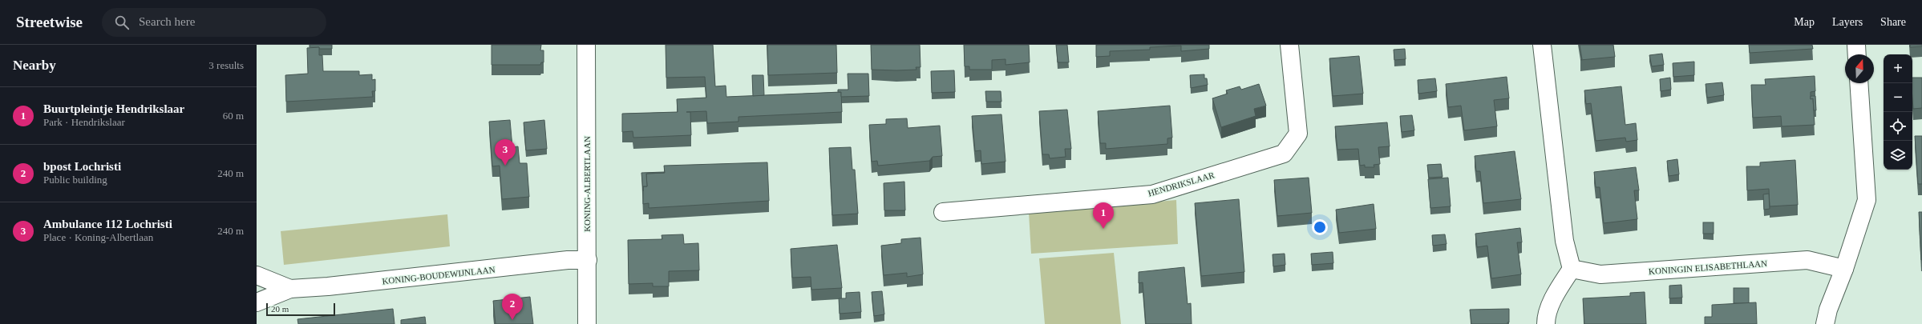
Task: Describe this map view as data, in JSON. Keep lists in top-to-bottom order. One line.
{"streets":{"street":["KONING-ALBERTLAAN","HENDRIKSLAAR","KONINGIN ELISABETHLAAN","KONING-BOUDEWIJNLAAN"]},"crossings":[["KONING-ALBERTLAAN","KONING-BOUDEWIJNLAAN"]],"scale_bar":"20 m","north":"top","page":{"header":"Streetwise","search":"Search here","nav":["Map","Layers","Share"],"heading":["Nearby","3 results"],"map_buttons":["+","−"],"list":[{"mark":"1","name":"Buurtpleintje Hendrikslaar","note":"Park · Hendrikslaar","value":"60 m"},{"mark":"2","name":"bpost Lochristi","note":"Public building","value":"240 m"},{"mark":"3","name":"Ambulance 112 Lochristi","note":"Place · Koning-Albertlaan","value":"240 m"}],"pins":["3","1","2"],"scale":"20 m"}}
